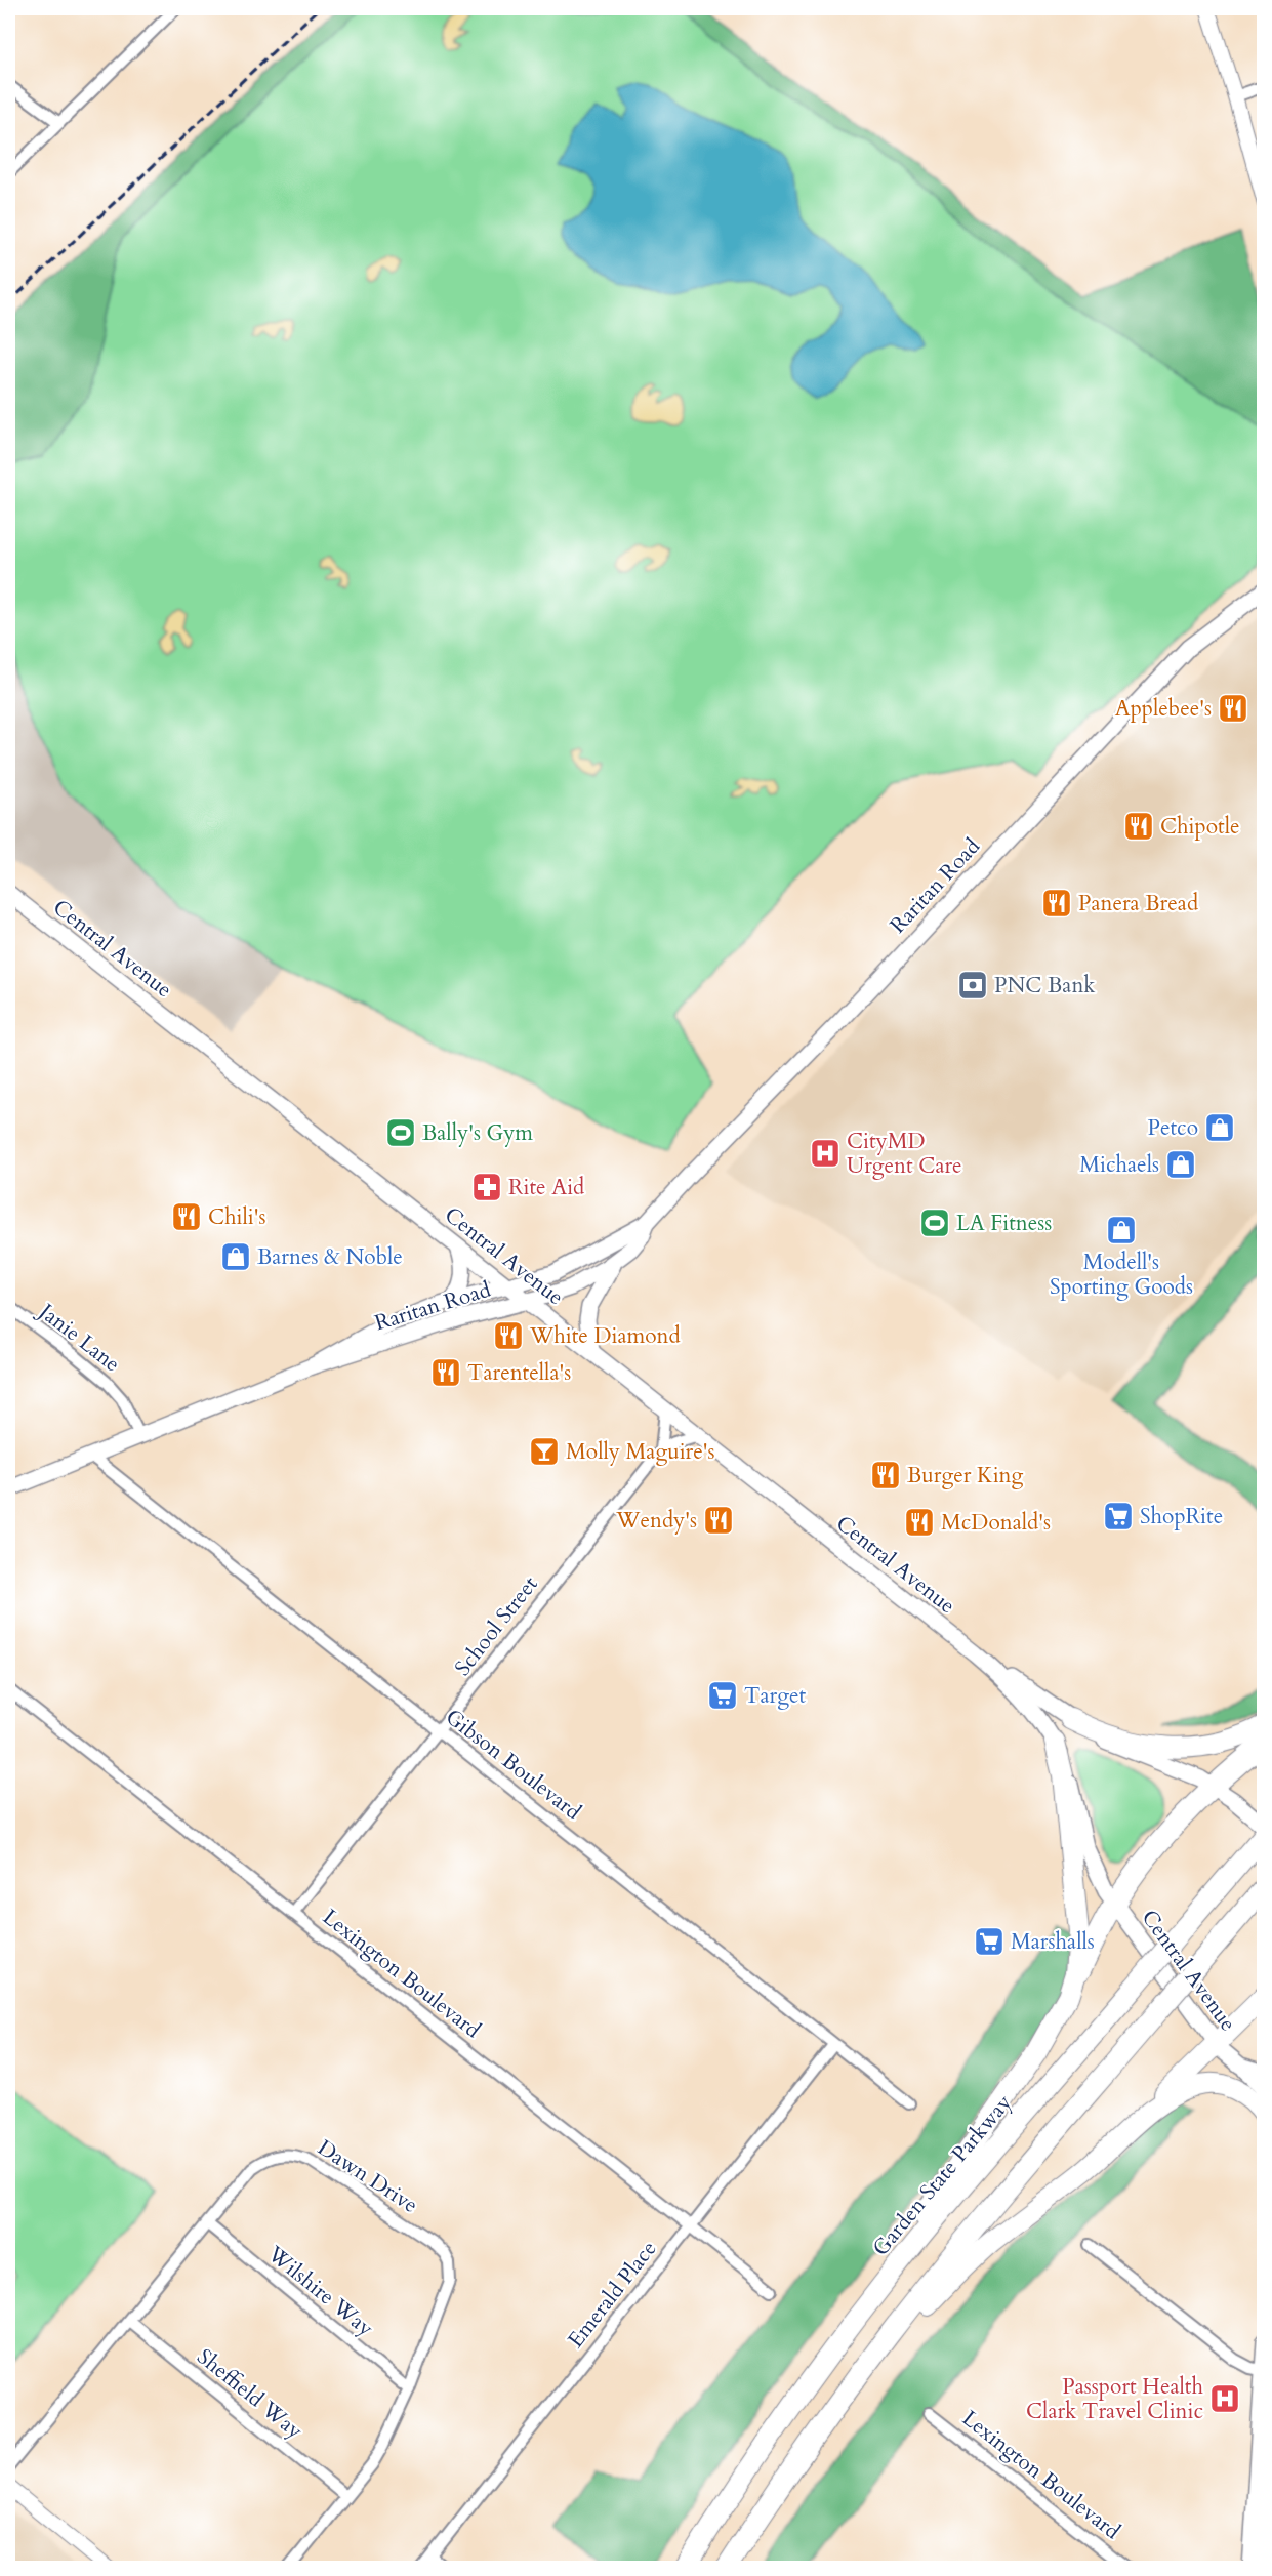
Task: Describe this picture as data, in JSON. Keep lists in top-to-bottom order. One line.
{"streets":{"highway":["Garden State Parkway"],"main road":["Raritan Road","Central Avenue"],"street":["Janie Lane","School Street","Gibson Boulevard","Lexington Boulevard","Dawn Drive","Wilshire Way","Emerald Place","Sheffield Way"]},"crossings":[["Raritan Road","Central Avenue"],["Raritan Road","Janie Lane"],["Raritan Road","Gibson Boulevard"],["Central Avenue","School Street"],["School Street","Gibson Boulevard"],["School Street","Lexington Boulevard"],["Gibson Boulevard","Emerald Place"],["Lexington Boulevard","Emerald Place"],["Dawn Drive","Wilshire Way"],["Dawn Drive","Sheffield Way"]],"places":{"restaurant":["Applebee's","Chipotle","Panera Bread","Chili's","White Diamond","Tarentella's","Burger King","Wendy's","McDonald's"],"bank":["PNC Bank"],"shop":["Petco","Michaels","Modell's Sporting Goods","Barnes & Noble"],"sports":["Bally's Gym","LA Fitness"],"hospital":["CityMD Urgent Care","Passport Health Clark Travel Clinic"],"pharmacy":["Rite Aid"],"bar":["Molly Maguire's"],"supermarket":["ShopRite","Target","Marshalls"]}}
